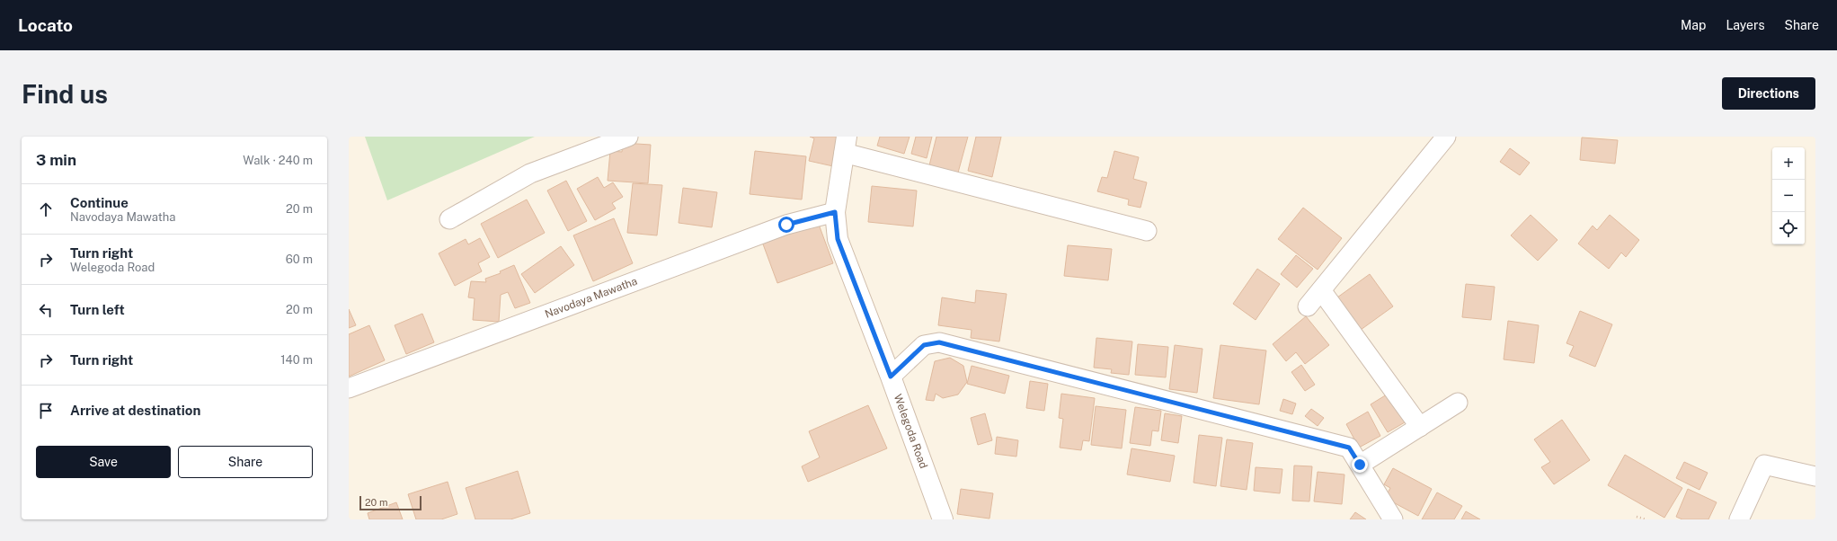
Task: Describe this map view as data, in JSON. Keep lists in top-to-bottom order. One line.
{"streets":{"street":["Navodaya Mawatha","Welegoda Road"]},"crossings":[["Navodaya Mawatha","Welegoda Road"]],"scale_bar":"20 m","page":{"header":"Locato","nav":["Map","Layers","Share"],"buttons":["Directions",["Save","Share"]],"title":"Find us","heading":["3 min","Walk · 240 m"],"map_buttons":["+","−"],"list":[["Continue","Navodaya Mawatha","20 m"],["Turn right","Welegoda Road","60 m"],["Turn left","20 m"],["Turn right","140 m"],"Arrive at destination"],"scale":"20 m"}}
